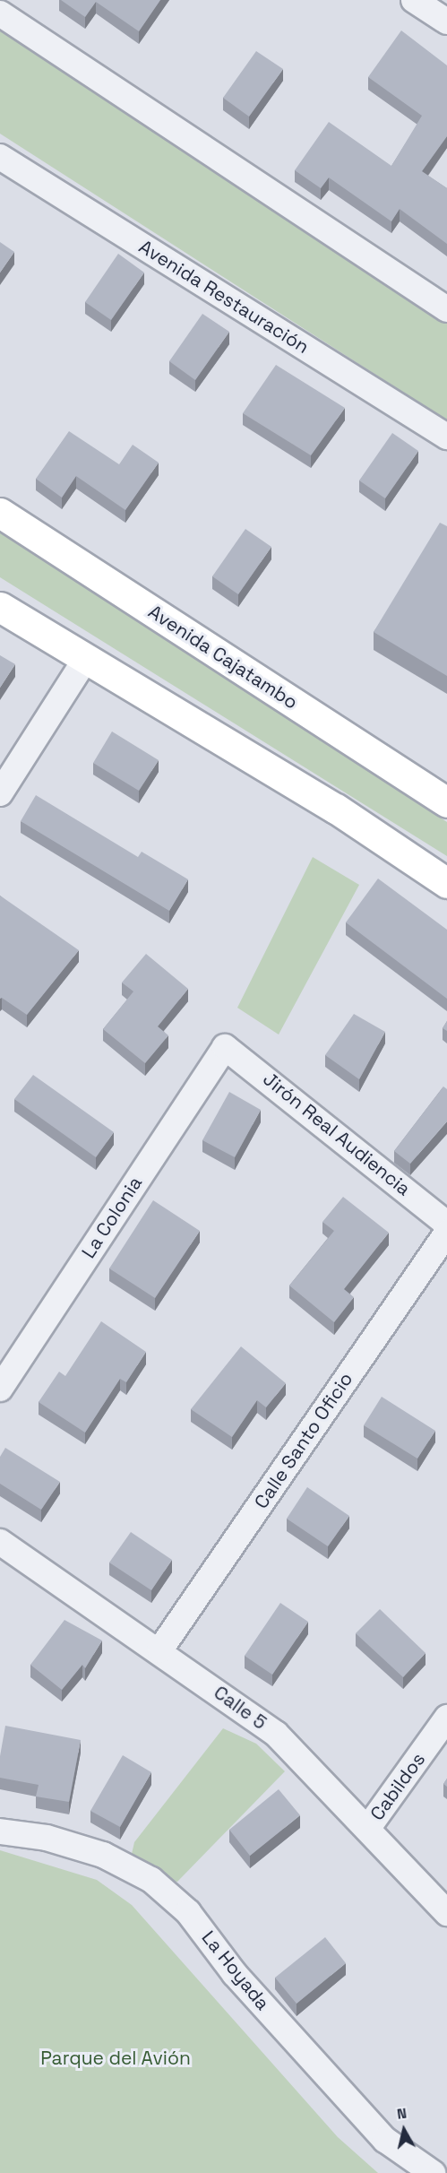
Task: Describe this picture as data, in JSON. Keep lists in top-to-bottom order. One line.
{"streets":{"street":["Avenida Restauración","Avenida Cajatambo","Jirón Real Audiencia","La Colonia","Calle Santo Oficio","Calle 5","Cabildos","La Hoyada"]},"crossings":[["Jirón Real Audiencia","La Colonia"],["Calle Santo Oficio","Calle 5"],["Calle 5","Cabildos"]],"parks":["Parque del Avión"],"north":"top"}
